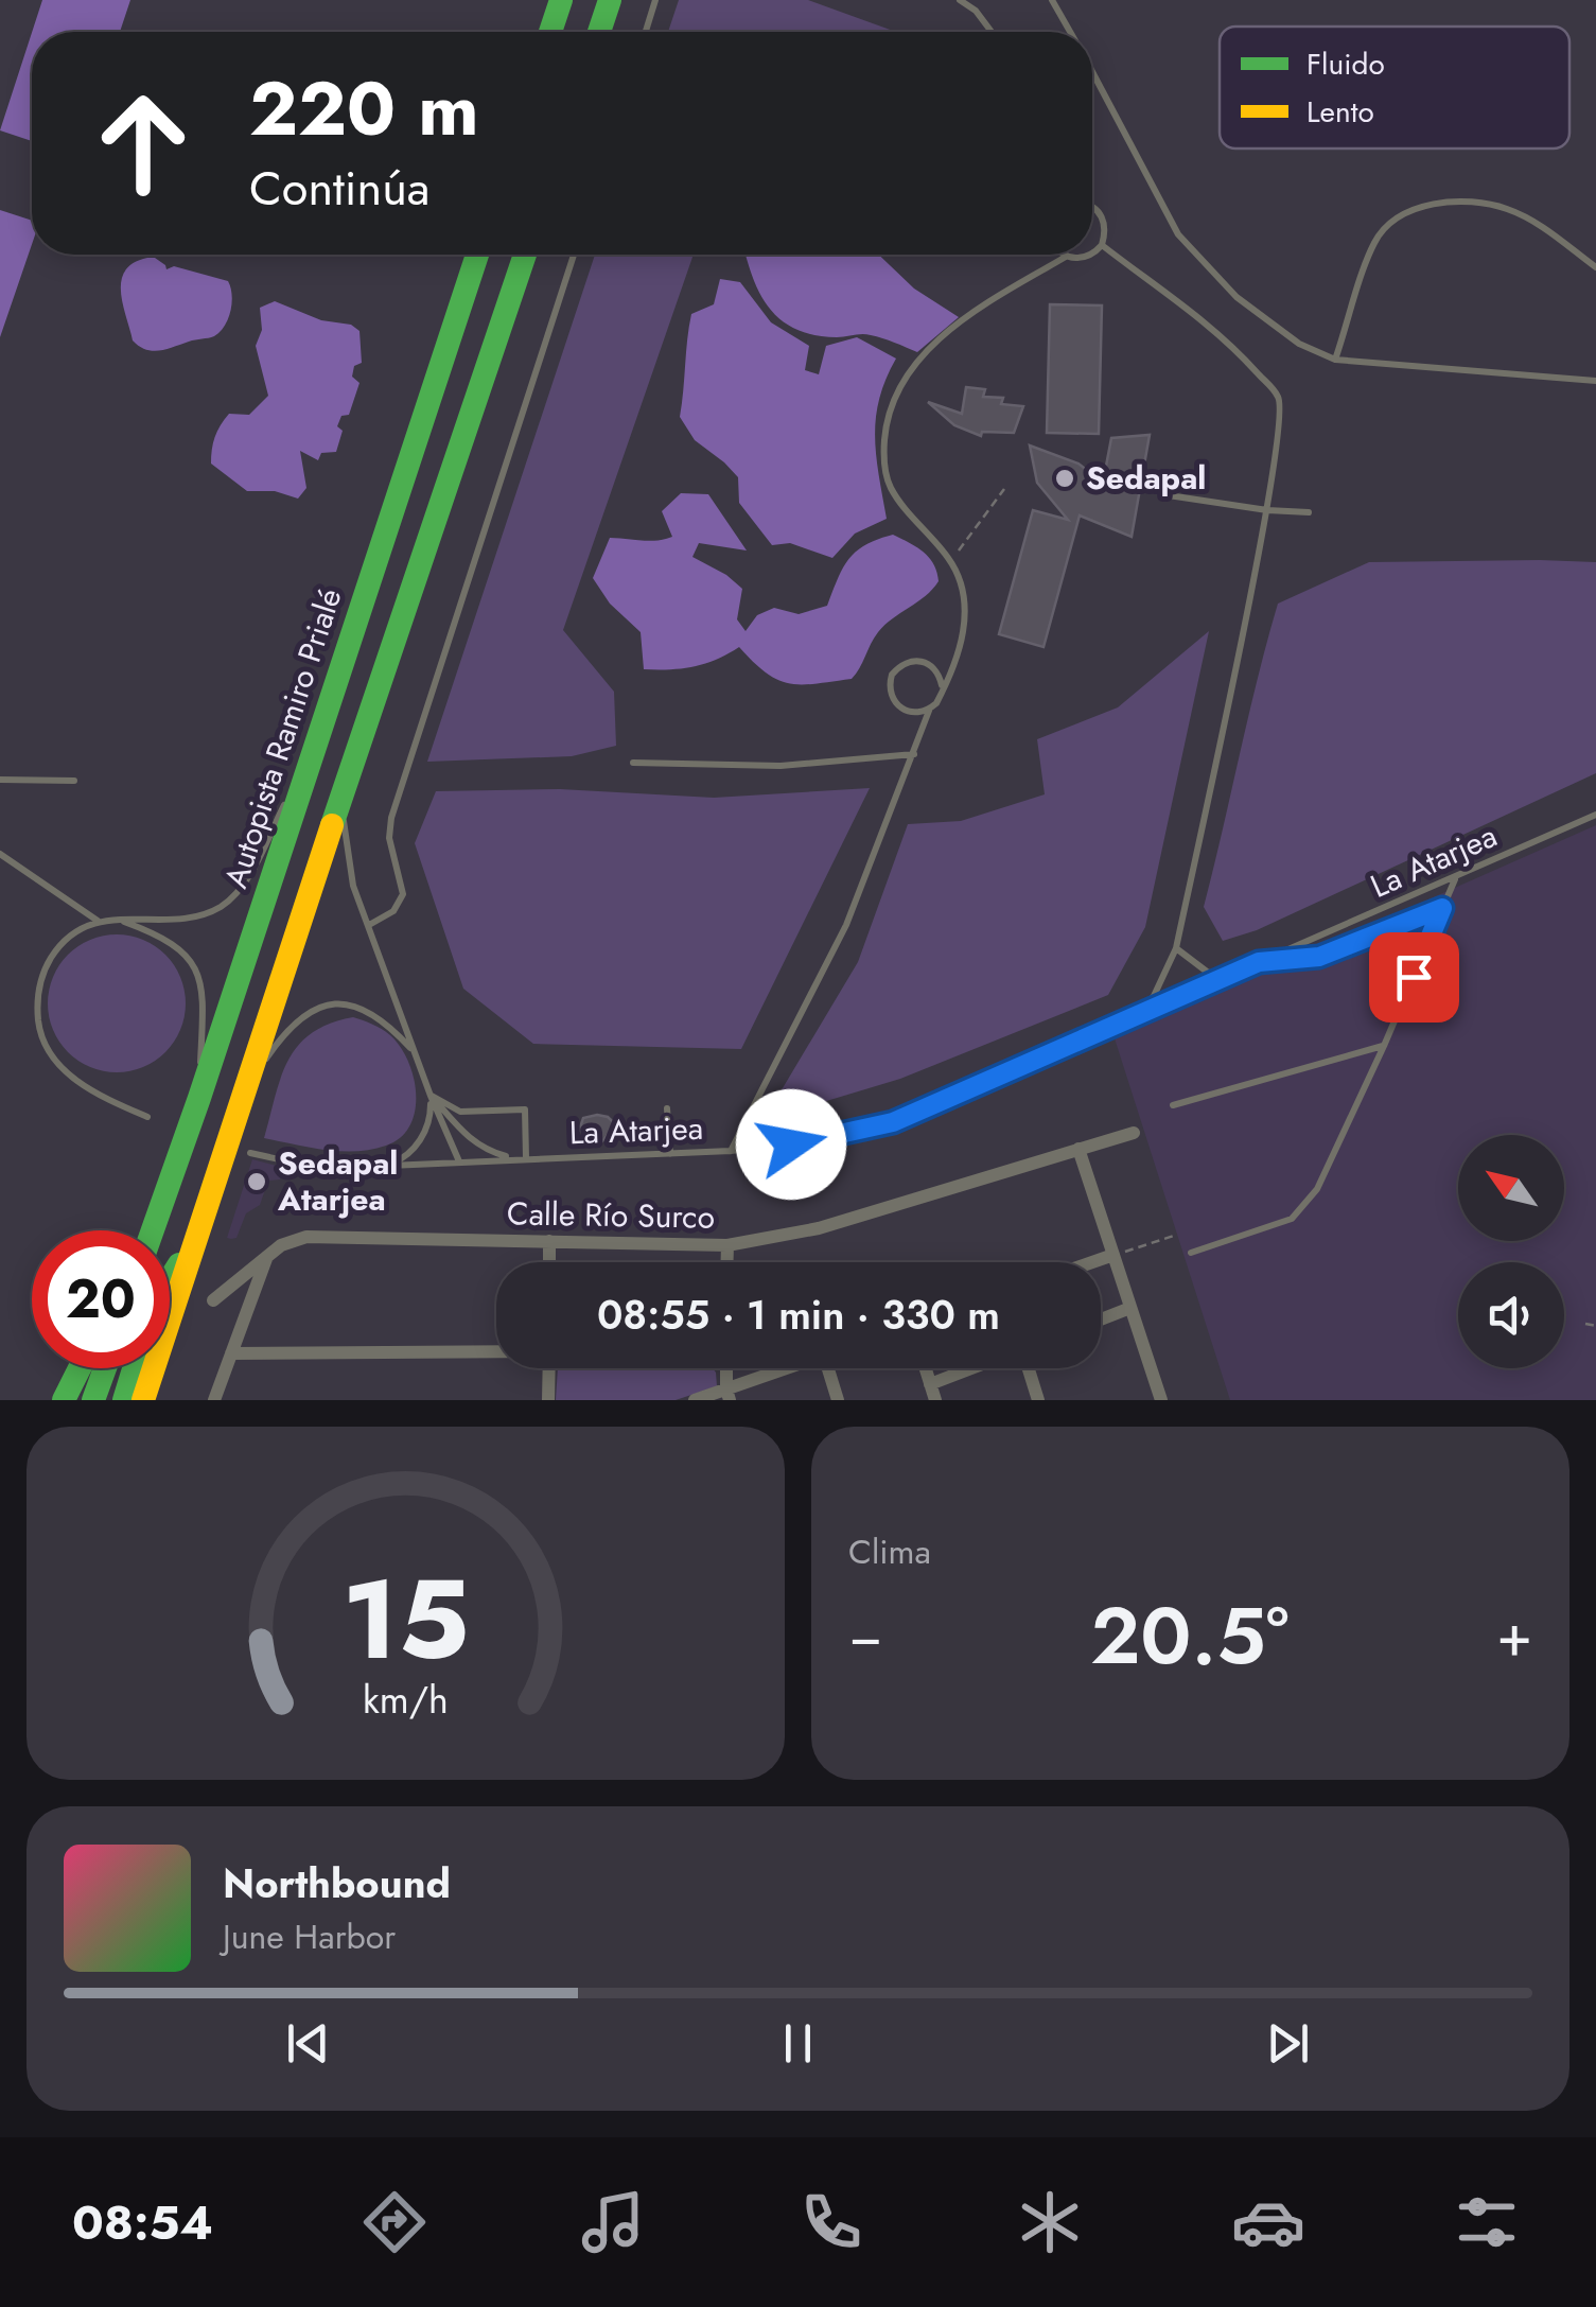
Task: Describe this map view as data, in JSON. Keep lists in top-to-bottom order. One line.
{"streets":{"highway":["Autopista Ramiro Prialé"],"street":["Calle Río Surco"],"lane":["La Atarjea"]},"places":["Sedapal","Sedapal Atarjea"],"legend":["Fluido","Lento"],"north":"top left","page":{"turn":["220 m","Continúa"],"limit":"20","trip":"08:55 · 1 min · 330 m","tile":"Clima","heat":["−","20.5°","+"],"song":["Northbound","June Harbor"],"tabs":"08:54","gauge":["15","km/h"]}}
